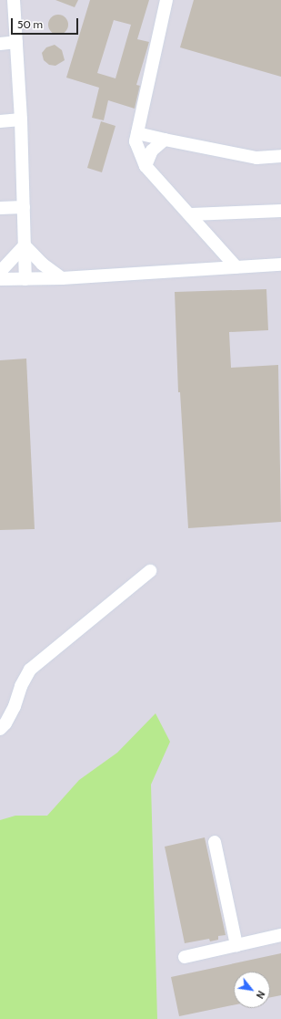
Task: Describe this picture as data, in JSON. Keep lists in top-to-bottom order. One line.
{"scale_bar":"50 m","north":"bottom right"}
